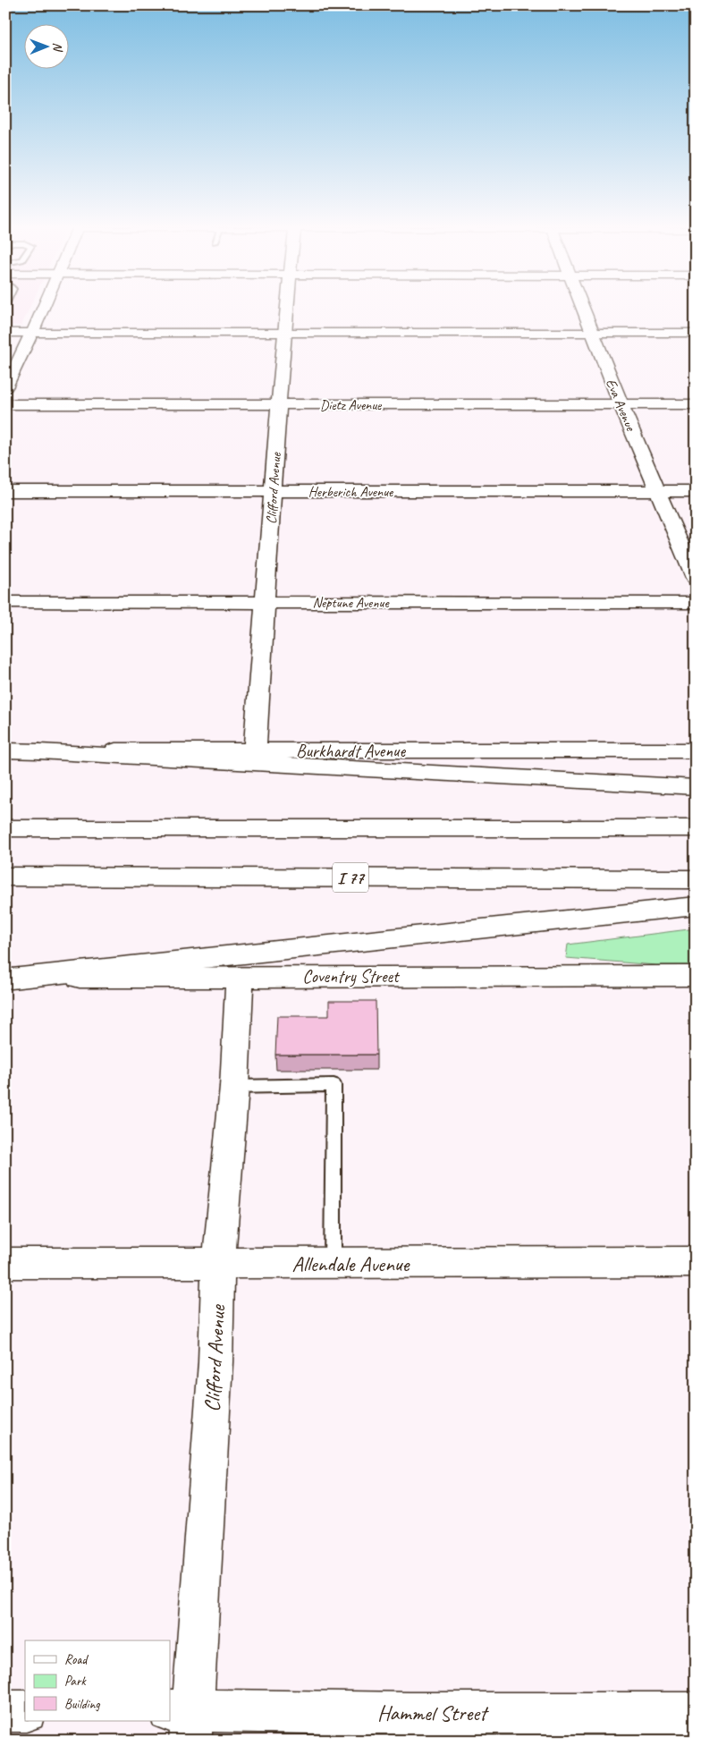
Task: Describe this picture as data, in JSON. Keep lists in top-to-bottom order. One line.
{"streets":{"main road":["Dietz Avenue","Eva Avenue","Clifford Avenue","Herberich Avenue","Neptune Avenue","Burkhardt Avenue","I 77","Coventry Street","Allendale Avenue","Hammel Street"]},"crossings":[["Dietz Avenue","Eva Avenue"],["Dietz Avenue","Clifford Avenue"],["Eva Avenue","Herberich Avenue"],["Clifford Avenue","Herberich Avenue"],["Clifford Avenue","Neptune Avenue"],["Clifford Avenue","Burkhardt Avenue"],["Clifford Avenue","Coventry Street"],["Clifford Avenue","Allendale Avenue"],["Clifford Avenue","Hammel Street"]],"legend":["Road","Park","Building"],"north":"right"}
